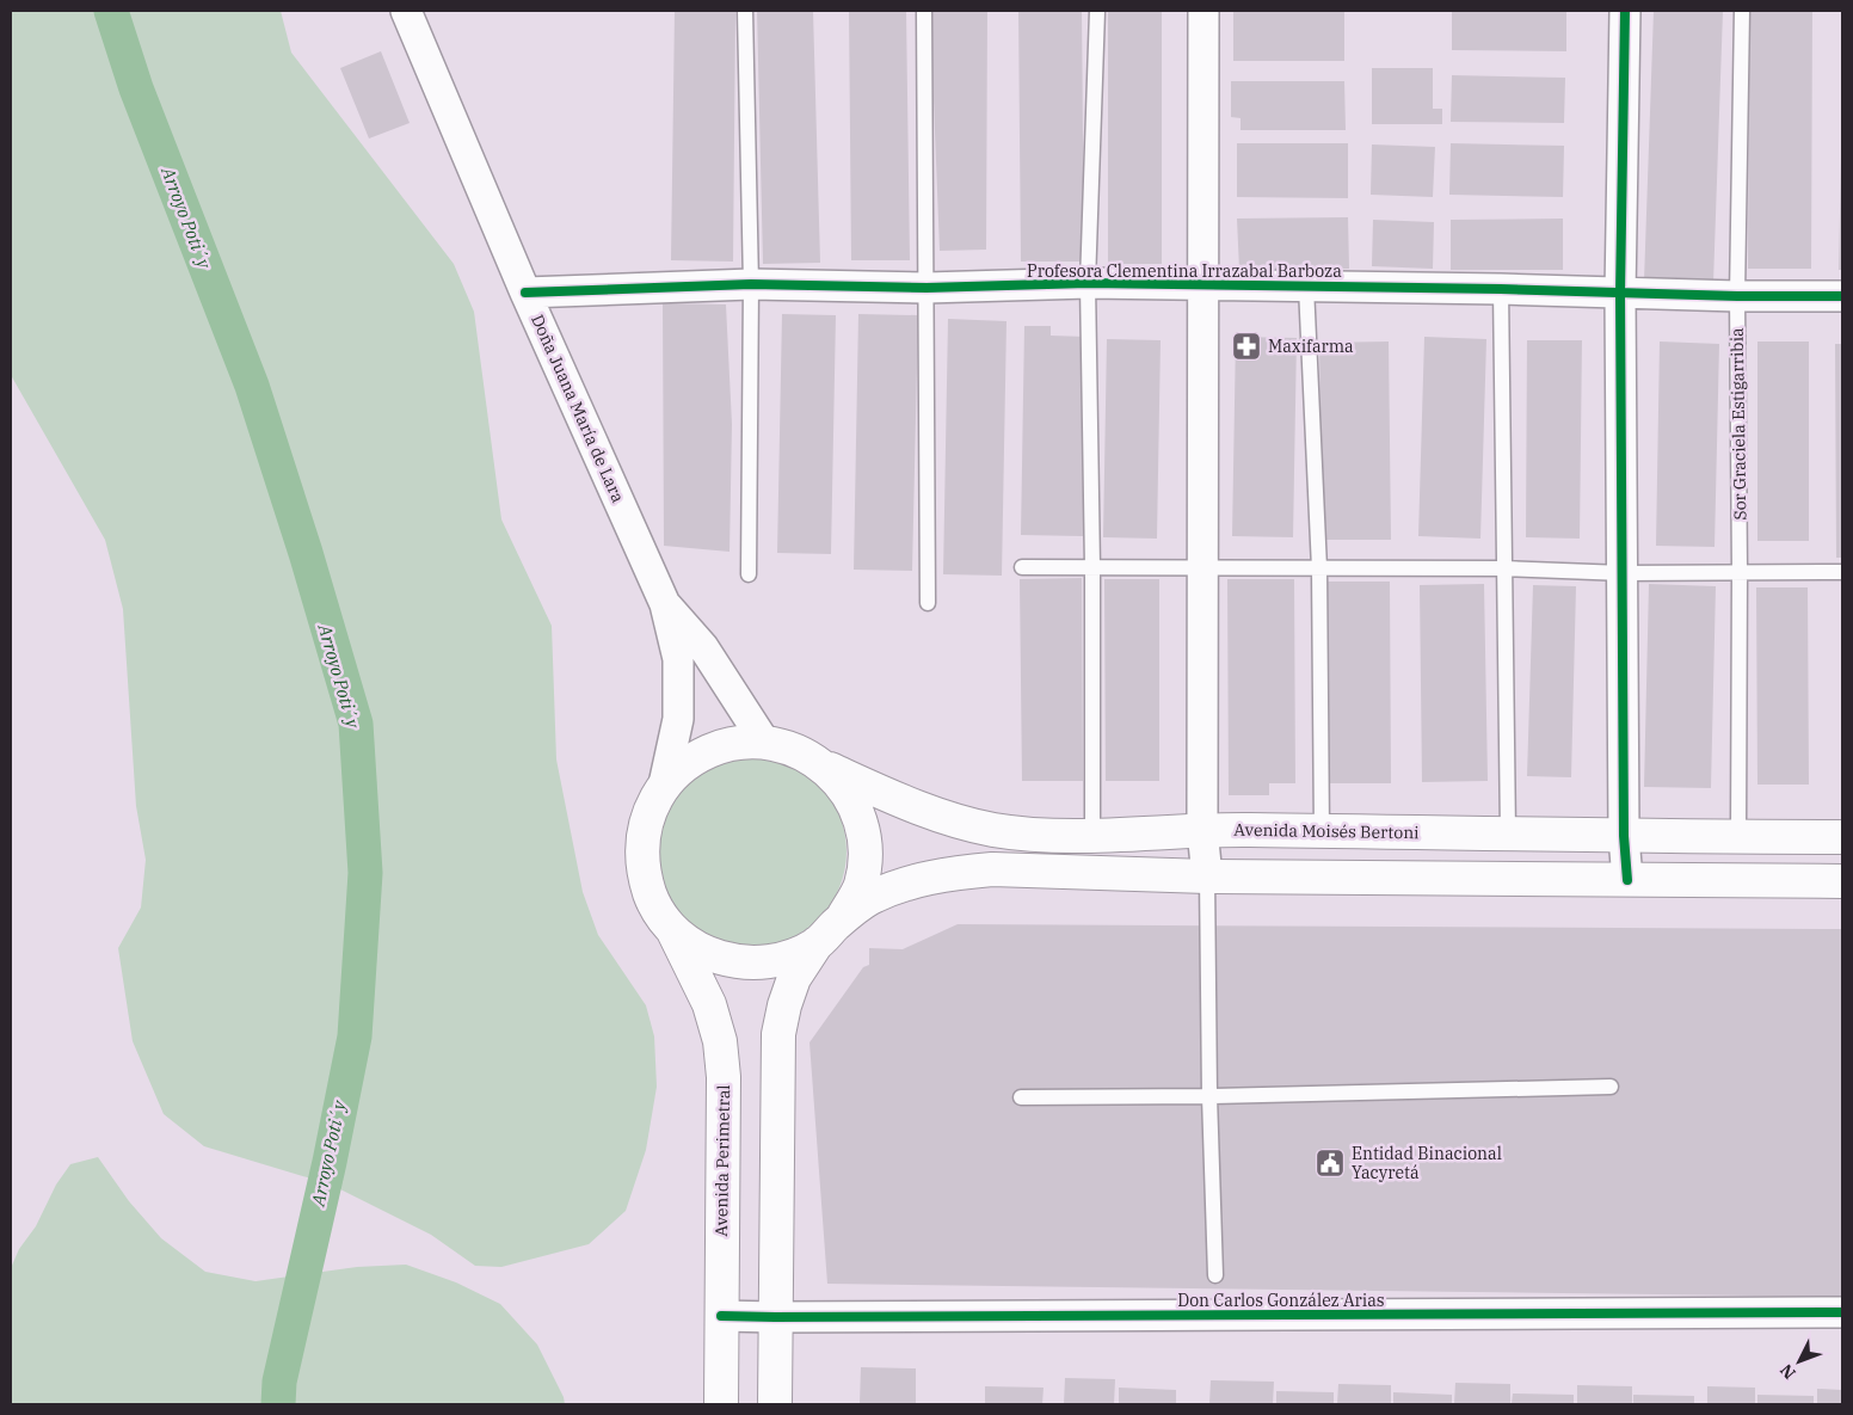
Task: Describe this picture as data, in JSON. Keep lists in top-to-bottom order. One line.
{"streets":{"main road":["Avenida Moisés Bertoni","Avenida Perimetral"],"street":["Profesora Clementina Irrazabal Barboza","Doña Juana María de Lara","Don Carlos González Arias"],"lane":["Sor Graciela Estigarribia"]},"crossings":[["Profesora Clementina Irrazabal Barboza","Doña Juana María de Lara"],["Profesora Clementina Irrazabal Barboza","Sor Graciela Estigarribia"],["Doña Juana María de Lara","Avenida Moisés Bertoni"],["Sor Graciela Estigarribia","Avenida Moisés Bertoni"],["Avenida Moisés Bertoni","Avenida Perimetral"],["Avenida Perimetral","Don Carlos González Arias"]],"water":["Arroyo Poti´y"],"places":{"pharmacy":["Maxifarma"],"public building":["Entidad Binacional Yacyretá"]},"north":"bottom left"}
